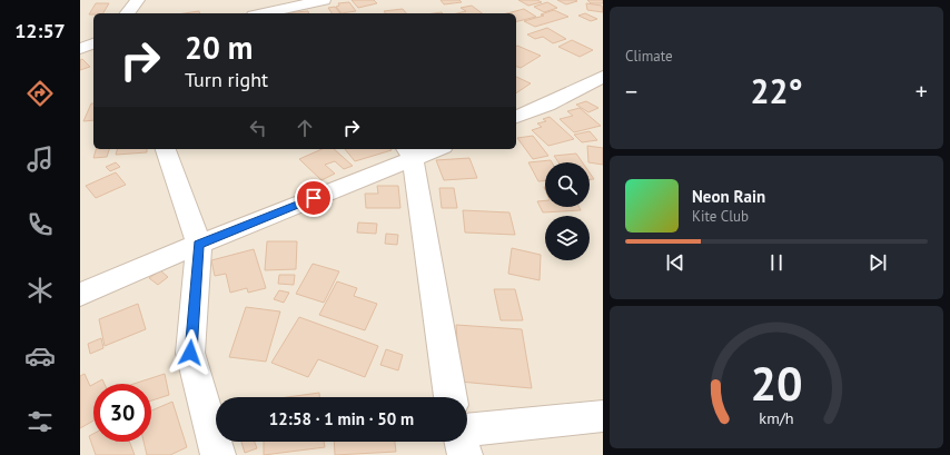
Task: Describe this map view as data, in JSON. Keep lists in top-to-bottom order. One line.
{"page":{"tabs":"12:57","tile":"Climate","turn":["20 m","Turn right"],"heat":["−","22°","+"],"song":["Neon Rain","Kite Club"],"limit":"30","trip":"12:58 · 1 min · 50 m","gauge":["20","km/h"]}}
